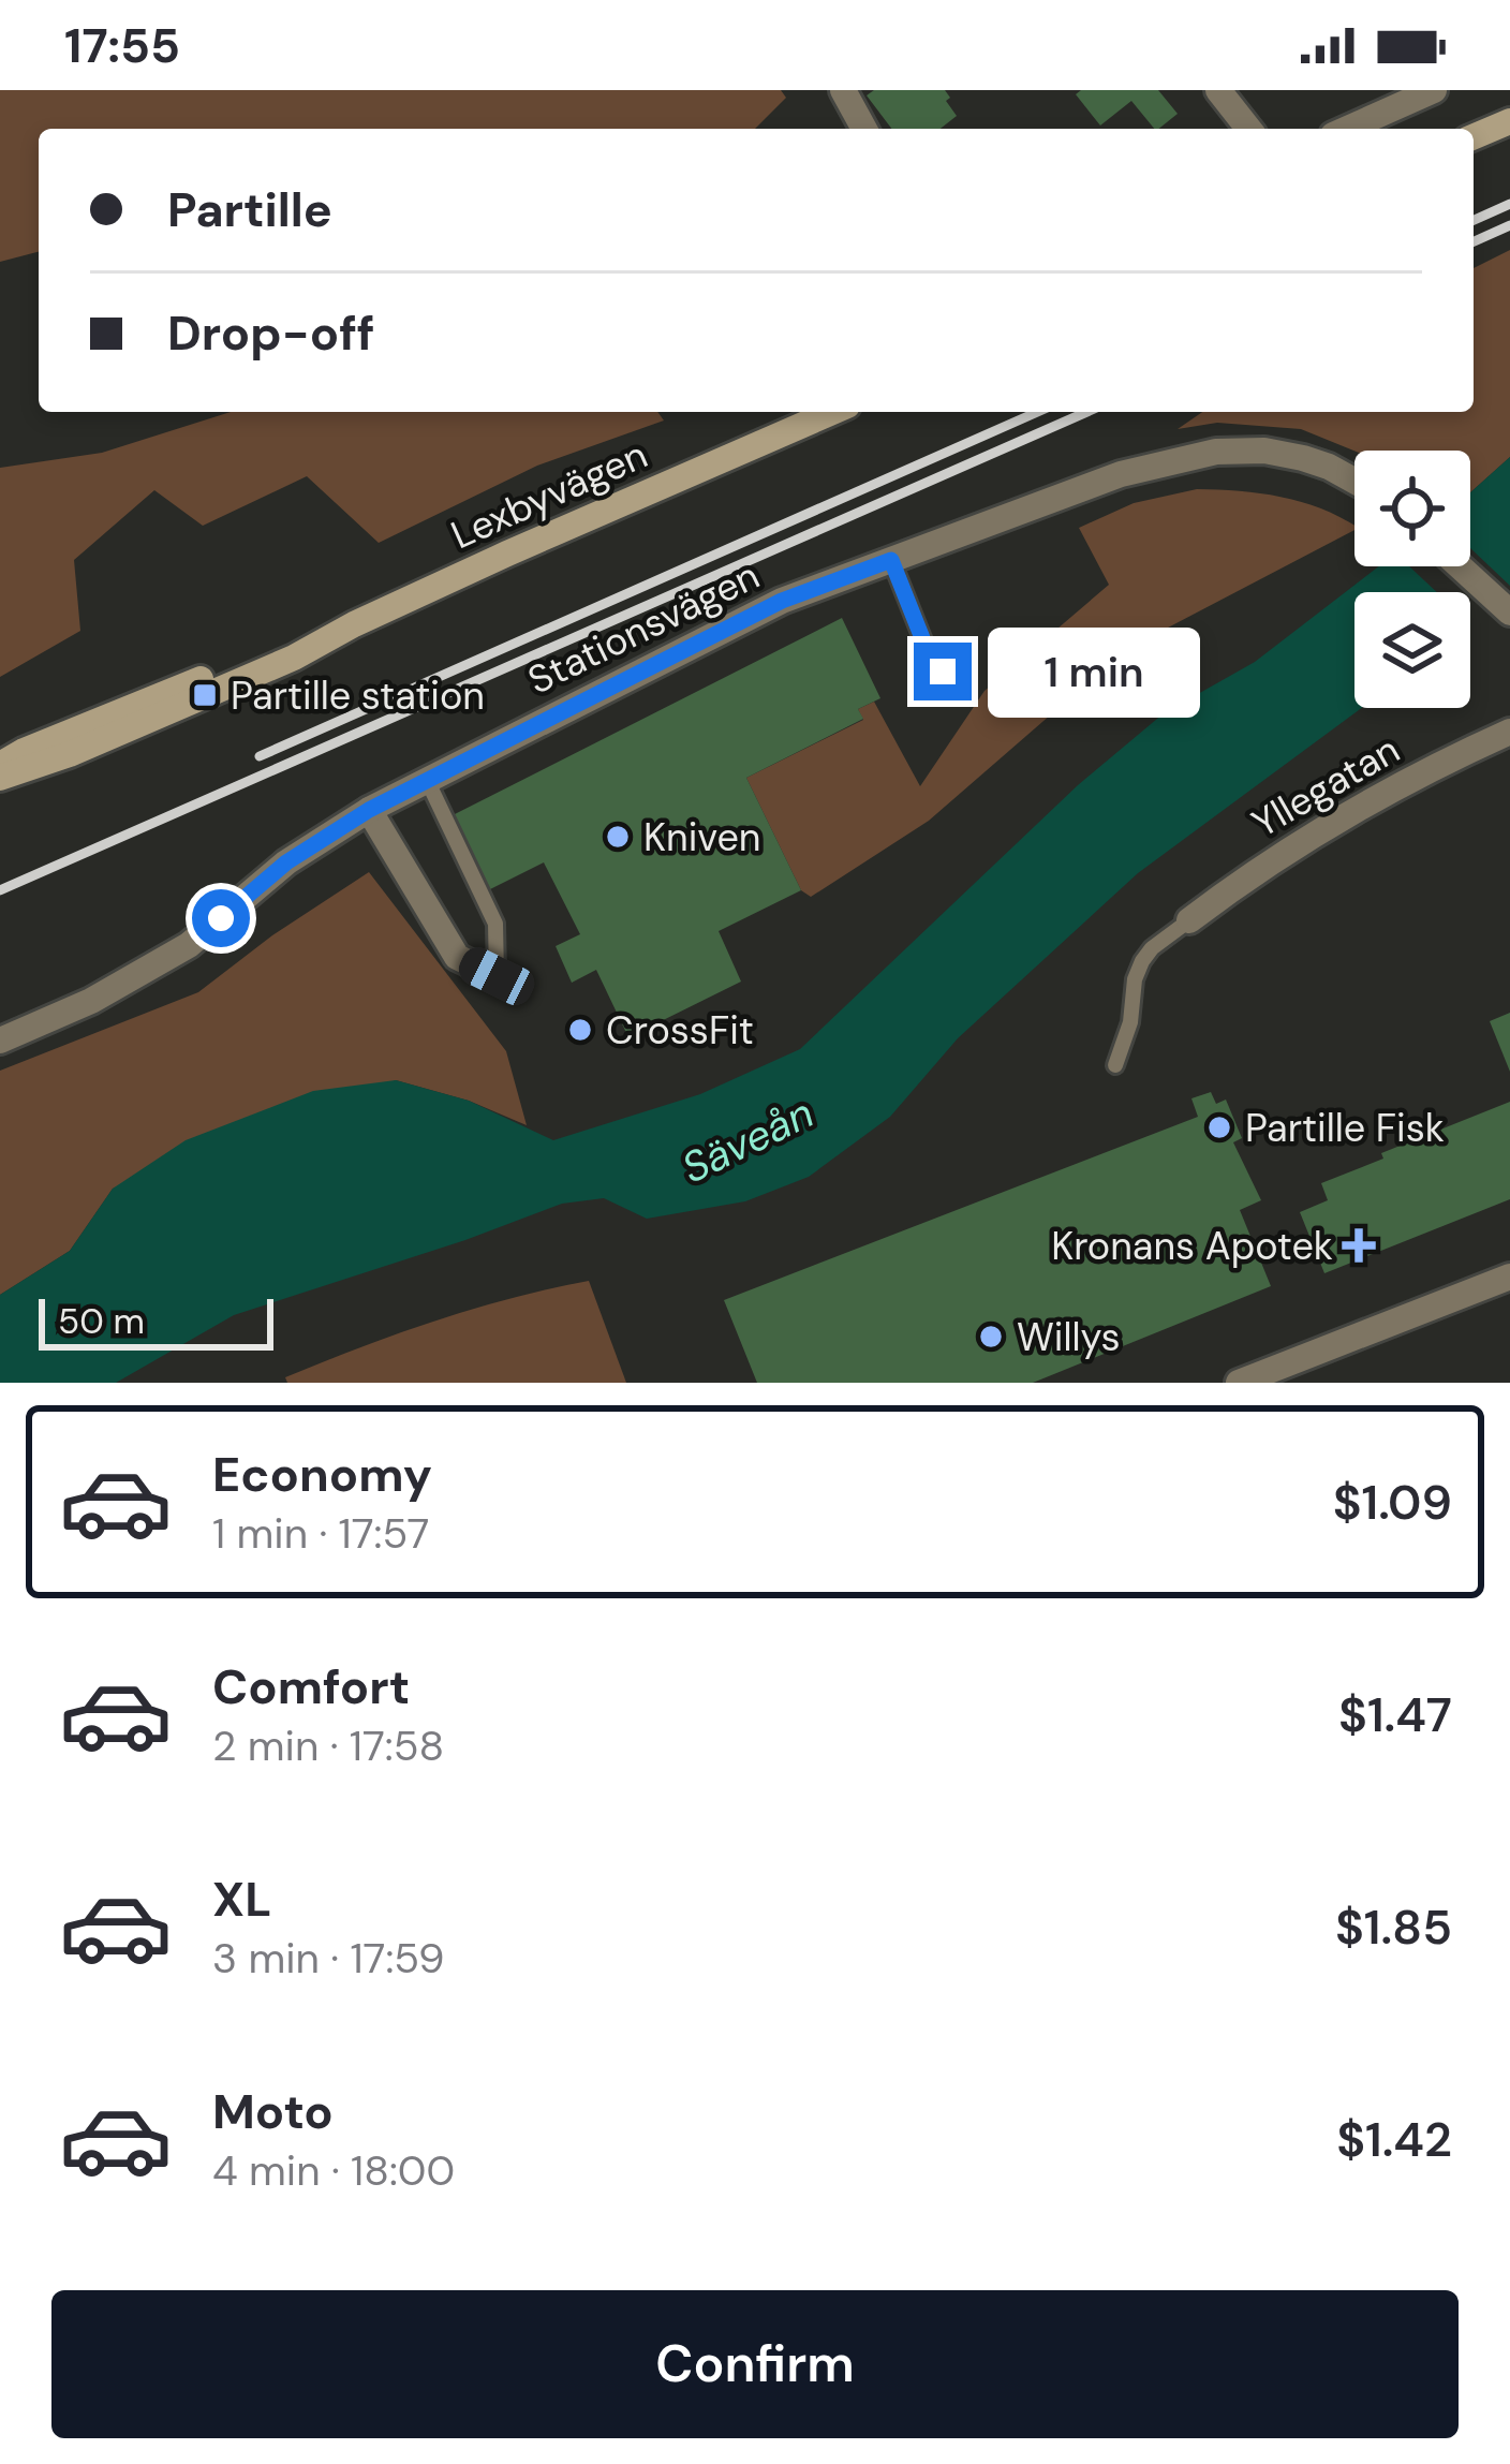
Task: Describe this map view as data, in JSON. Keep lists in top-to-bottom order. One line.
{"streets":{"street":["Lexbyvägen","Stationsvägen","Yllegatan"]},"water":["Säveån"],"places":{"transit":["Partille station"],"other":["Kniven","CrossFit","Partille Fisk","Willys"],"health":["Kronans Apotek"]},"scale_bar":"50 m","page":{"status":"17:55","banner":["Partille","Drop-off"],"bubble":"1 min","scale":"50 m","list":[{"name":"Economy","note":"1 min · 17:57","value":"$1.09"},{"name":"Comfort","note":"2 min · 17:58","value":"$1.47"},{"name":"XL","note":"3 min · 17:59","value":"$1.85"},{"name":"Moto","note":"4 min · 18:00","value":"$1.42"}],"buttons":"Confirm"}}
